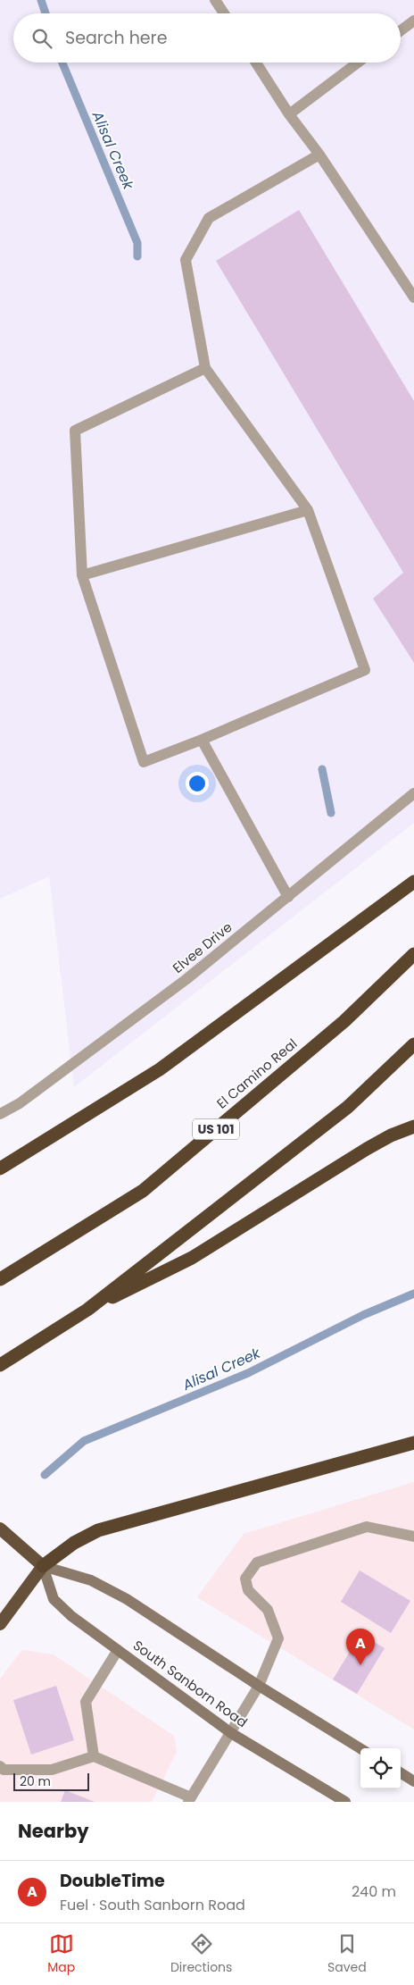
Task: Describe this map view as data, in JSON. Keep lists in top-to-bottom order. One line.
{"streets":{"highway":["El Camino Real","US 101"],"main road":["South Sanborn Road"],"street":["Elvee Drive"]},"water":["Alisal Creek"],"scale_bar":"20 m","page":{"search":"Search here","pins":"A","scale":"20 m","heading":"Nearby","list":[{"mark":"A","name":"DoubleTime","note":"Fuel · South Sanborn Road","value":"240 m"}],"nav":["Map","Directions","Saved"]}}
